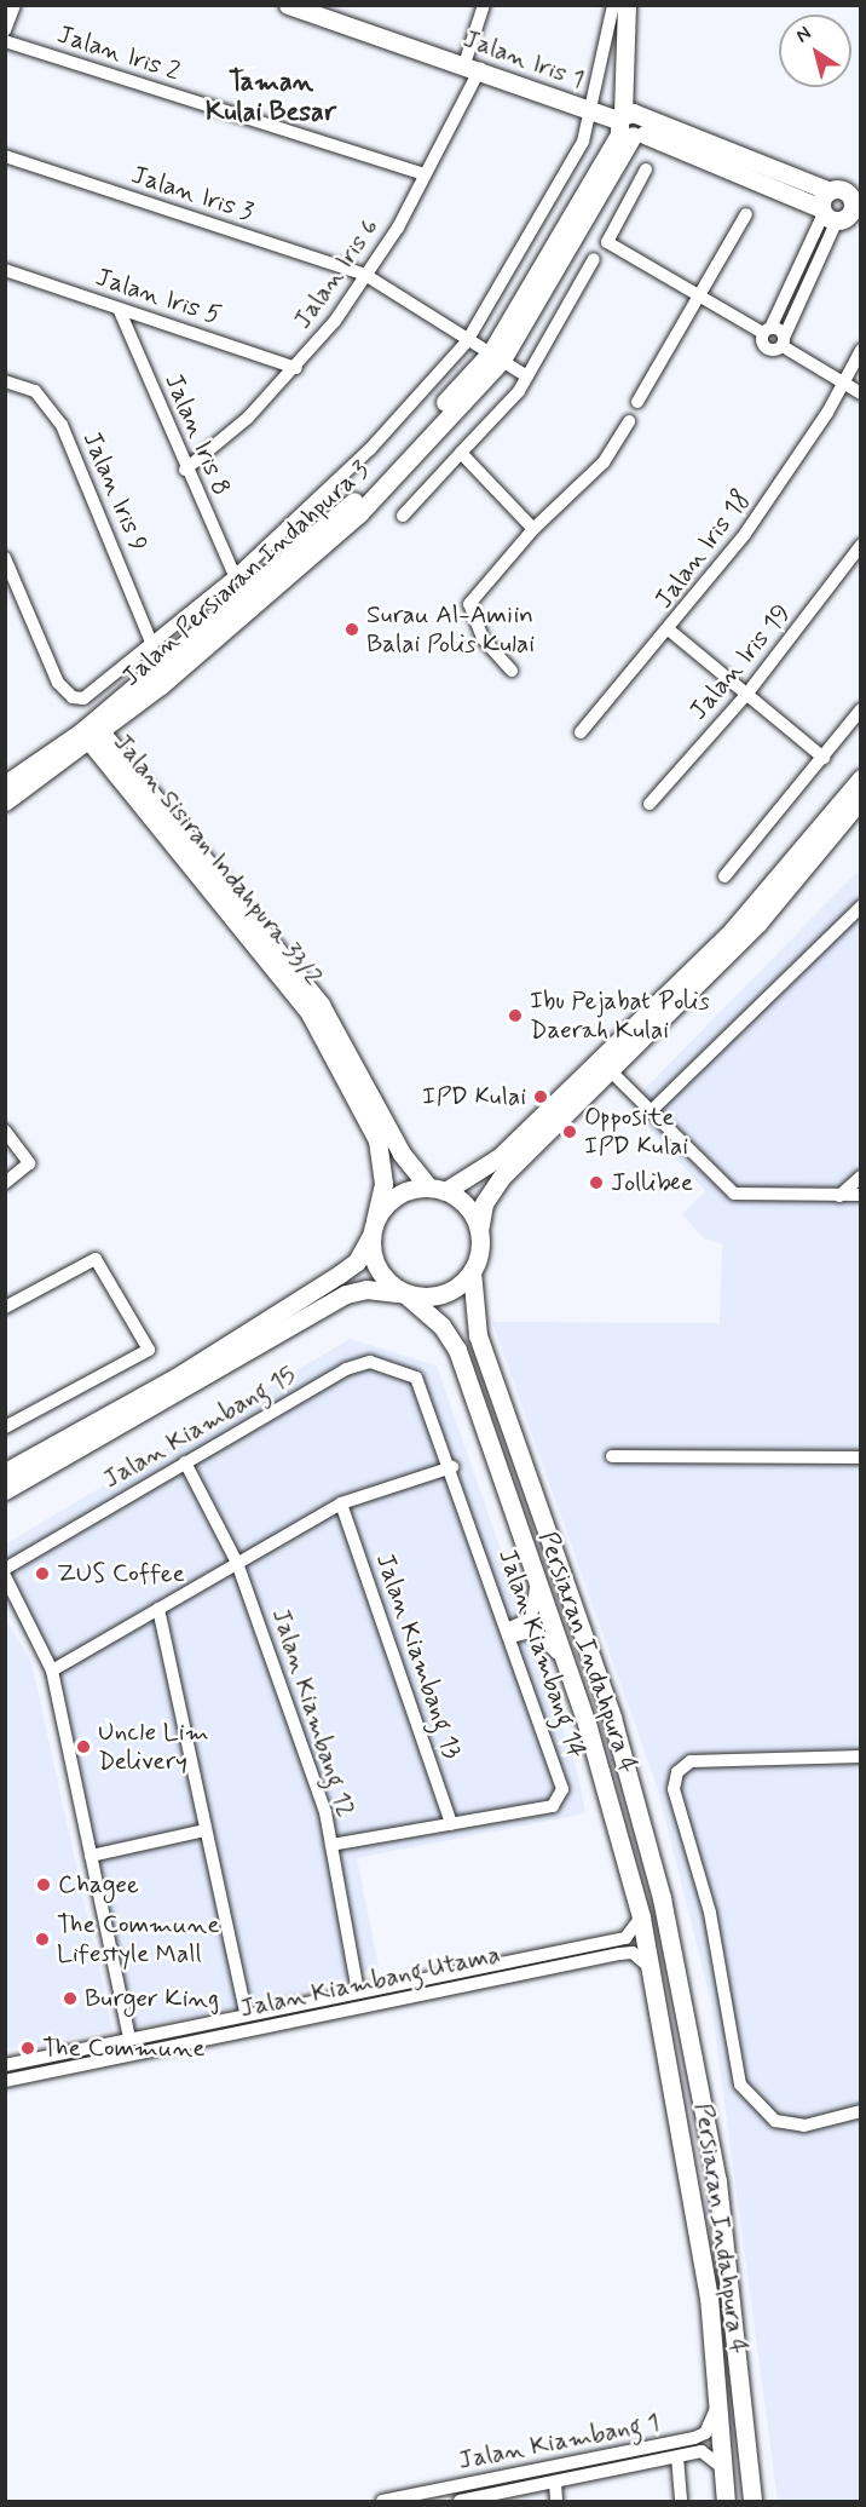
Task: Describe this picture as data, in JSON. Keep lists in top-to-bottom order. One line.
{"streets":{"main road":["Jalan Iris 1","Jalan Persiaran Indahpura 3","Jalan Sisiran Indahpura 33/2","Persiaran Indahpura 4"],"street":["Jalan Iris 2","Jalan Iris 3","Jalan Iris 6","Jalan Iris 5","Jalan Iris 8","Jalan Iris 9","Jalan Iris 18","Jalan Iris 19","Jalan Kiambang 15","Jalan Kiambang 14","Jalan Kiambang 13","Jalan Kiambang 12","Jalan Kiambang Utama","Jalan Kiambang 1"]},"crossings":[["Jalan Iris 2","Jalan Iris 6"],["Jalan Iris 1","Jalan Iris 6"],["Jalan Iris 1","Jalan Persiaran Indahpura 3"],["Jalan Iris 3","Jalan Iris 6"],["Jalan Iris 3","Jalan Persiaran Indahpura 3"],["Jalan Iris 6","Jalan Iris 5"],["Jalan Iris 6","Jalan Iris 8"],["Jalan Iris 5","Jalan Iris 8"],["Jalan Persiaran Indahpura 3","Jalan Sisiran Indahpura 33/2"],["Jalan Sisiran Indahpura 33/2","Persiaran Indahpura 4"],["Jalan Kiambang 15","Jalan Kiambang 14"],["Jalan Kiambang 15","Jalan Kiambang 12"],["Persiaran Indahpura 4","Jalan Kiambang Utama"],["Persiaran Indahpura 4","Jalan Kiambang 1"],["Jalan Kiambang 14","Jalan Kiambang 13"],["Jalan Kiambang 14","Jalan Kiambang 12"],["Jalan Kiambang 12","Jalan Kiambang Utama"]],"districts":["Taman Kulai Besar"],"places":["Surau Al-Amiin Balai Polis Kulai","Ibu Pejabat Polis Daerah Kulai","IPD Kulai","Opposite IPD Kulai","Jollibee","ZUS Coffee","Uncle Lim Delivery","Chagee","The Commune Lifestyle Mall","Burger King","The Commune"],"north":"top left"}
